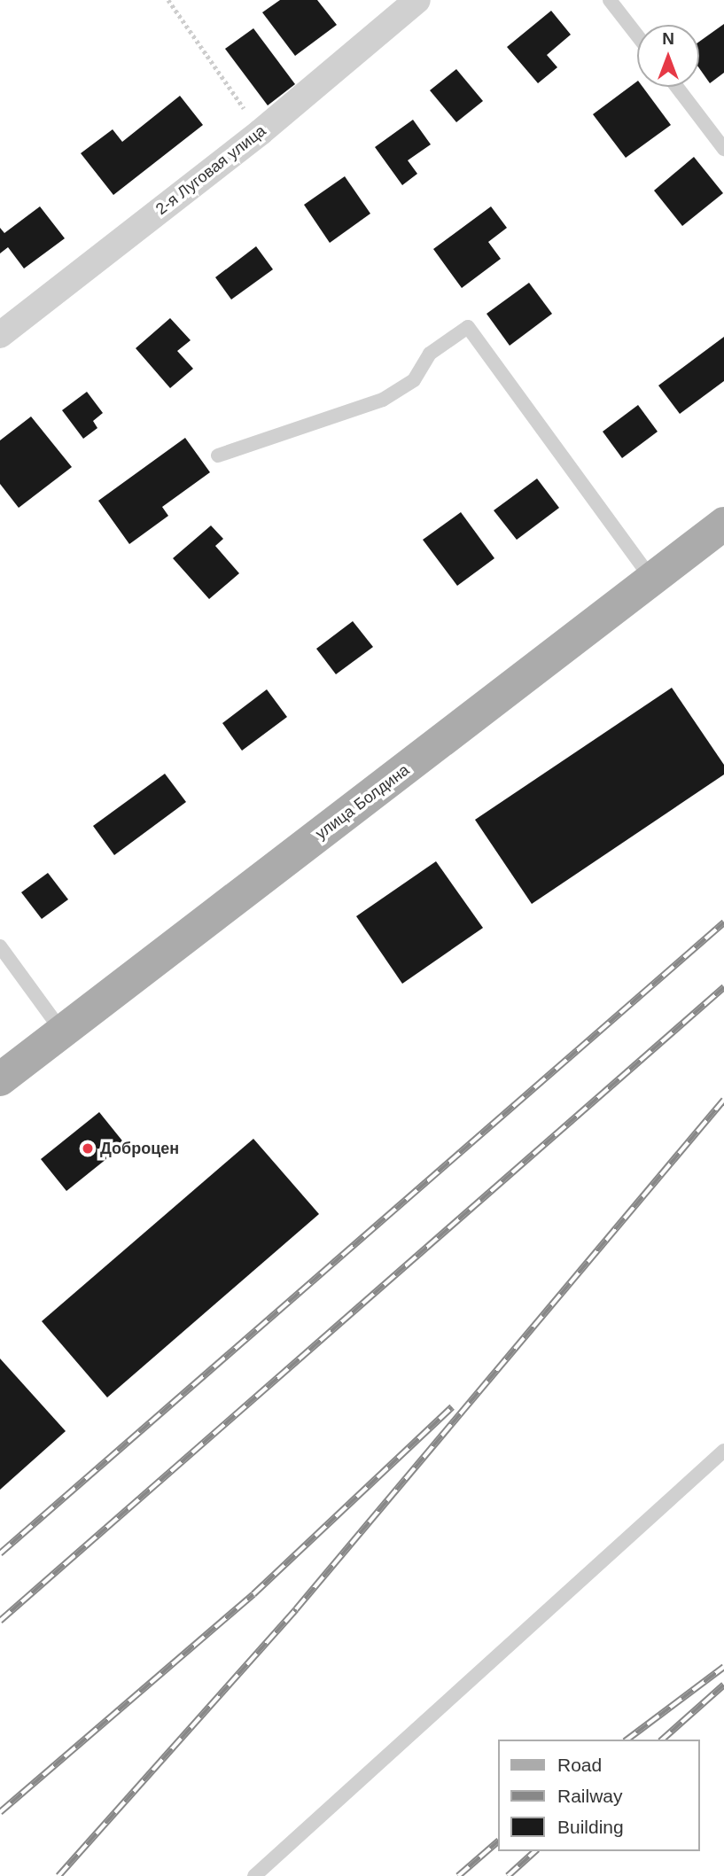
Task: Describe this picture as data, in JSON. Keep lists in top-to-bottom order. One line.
{"streets":{"main road":["улица Болдина"],"street":["2-я Луговая улица"]},"places":["Доброцен"],"legend":["Road","Railway","Building"],"north":"top"}
